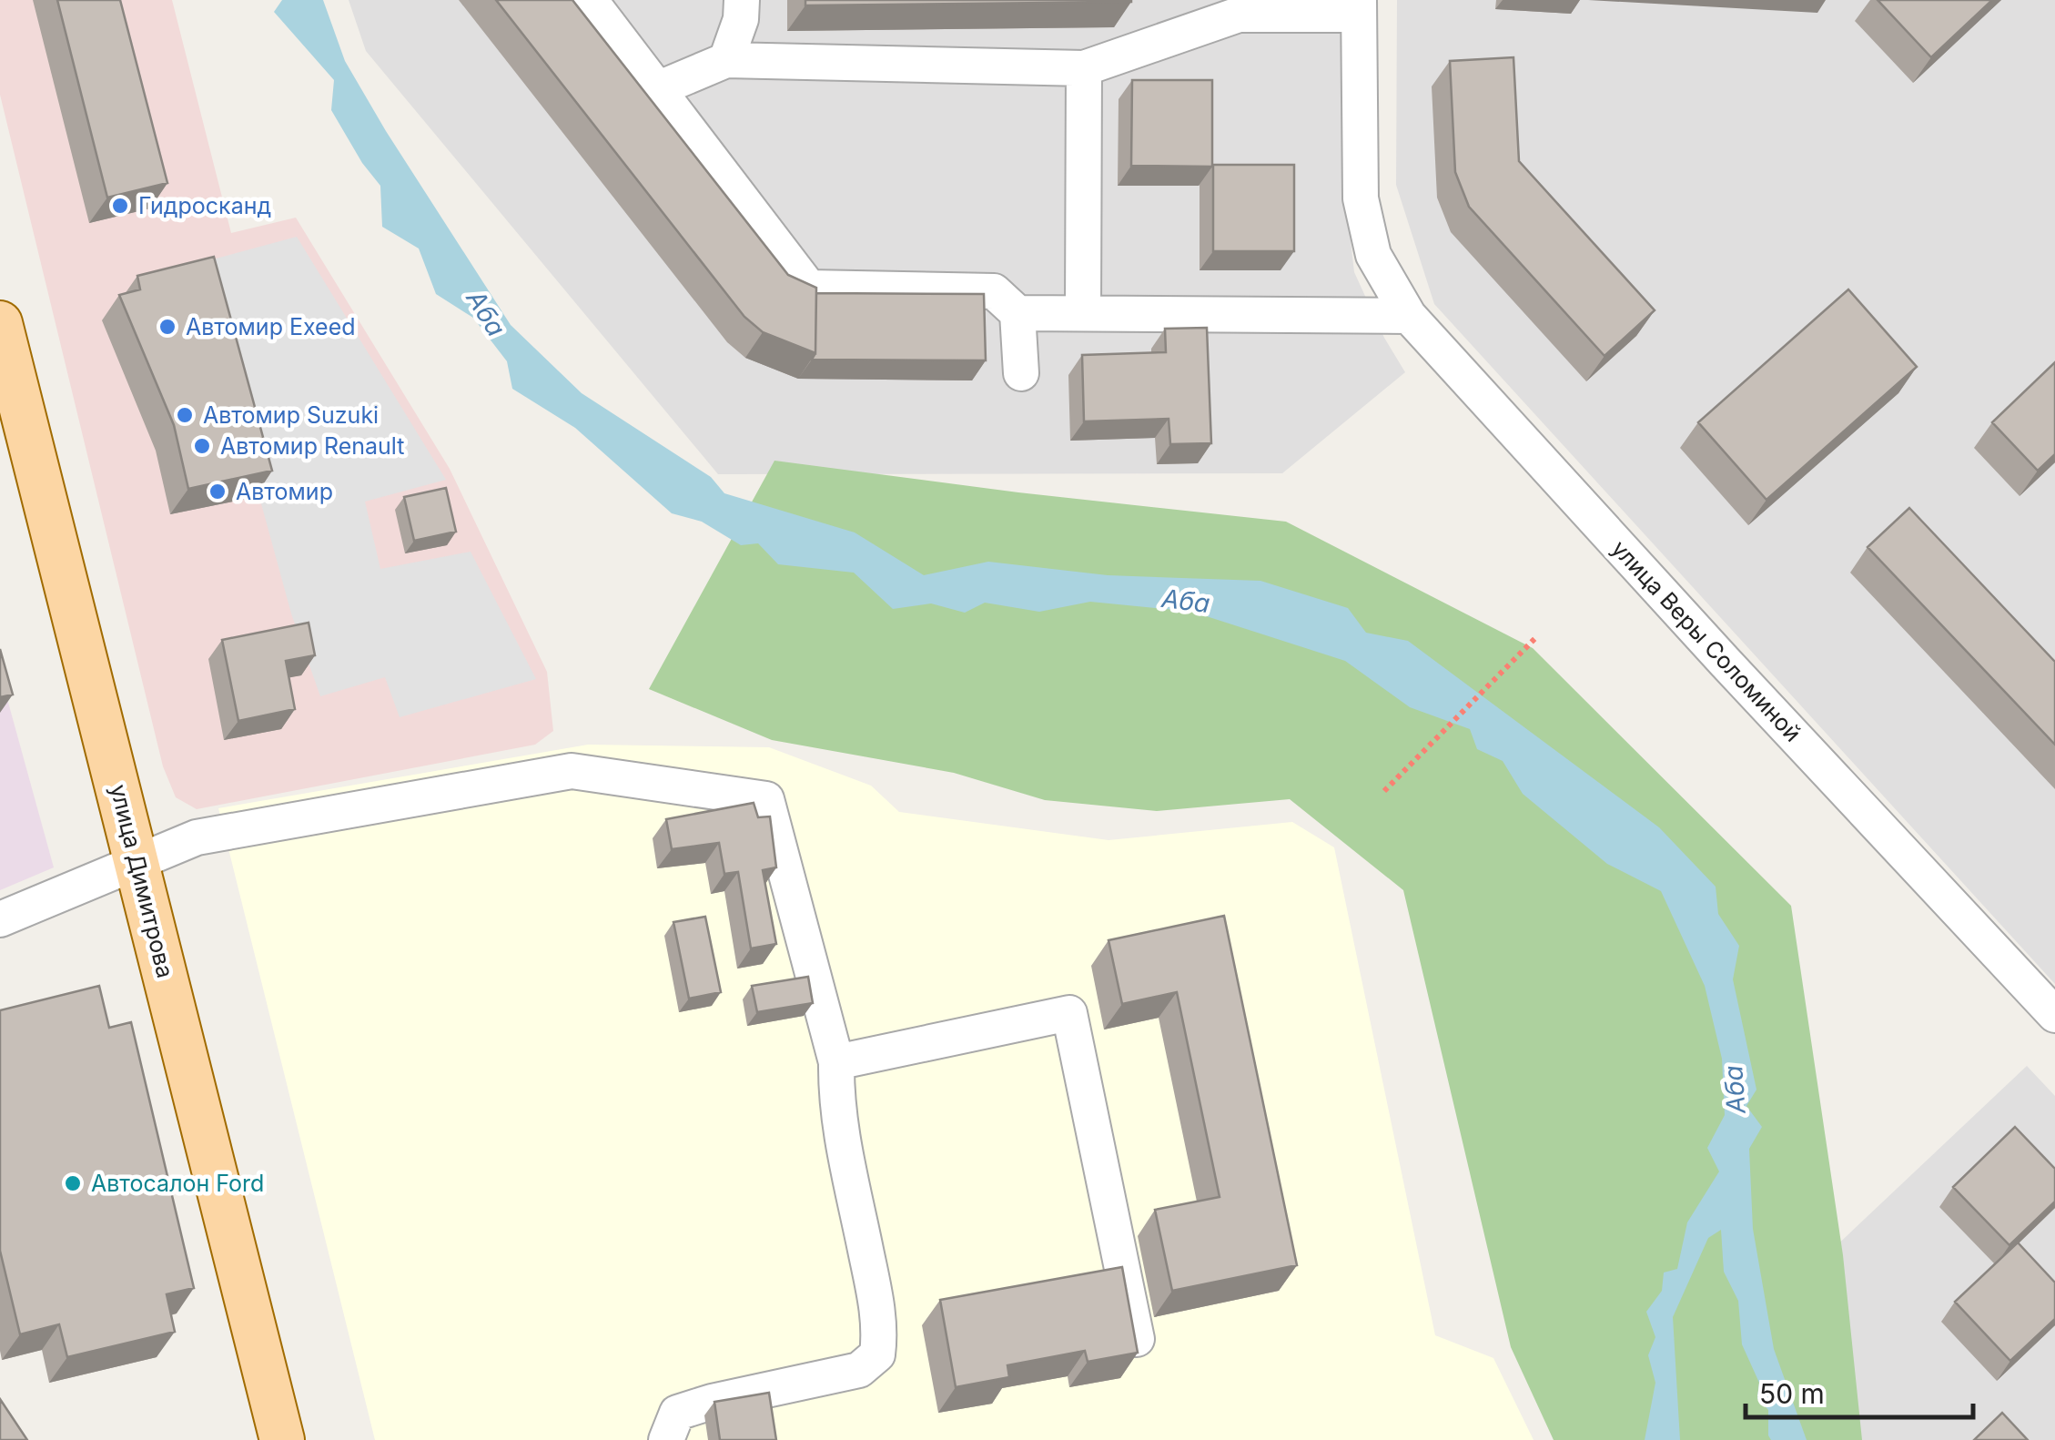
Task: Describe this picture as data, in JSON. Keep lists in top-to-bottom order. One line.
{"streets":{"main road":["улица Димитрова"],"street":["улица Веры Соломиной"]},"water":["Аба"],"places":["Гидросканд","Автомир Exeed","Автомир Suzuki","Автомир Renault","Автомир","Автосалон Ford"],"scale_bar":"50 m"}
